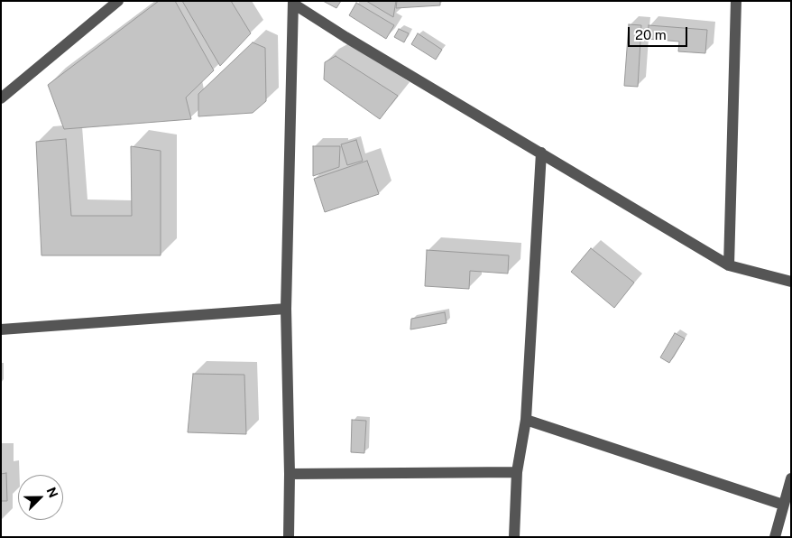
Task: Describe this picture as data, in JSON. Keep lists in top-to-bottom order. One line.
{"scale_bar":"20 m","north":"top right"}
